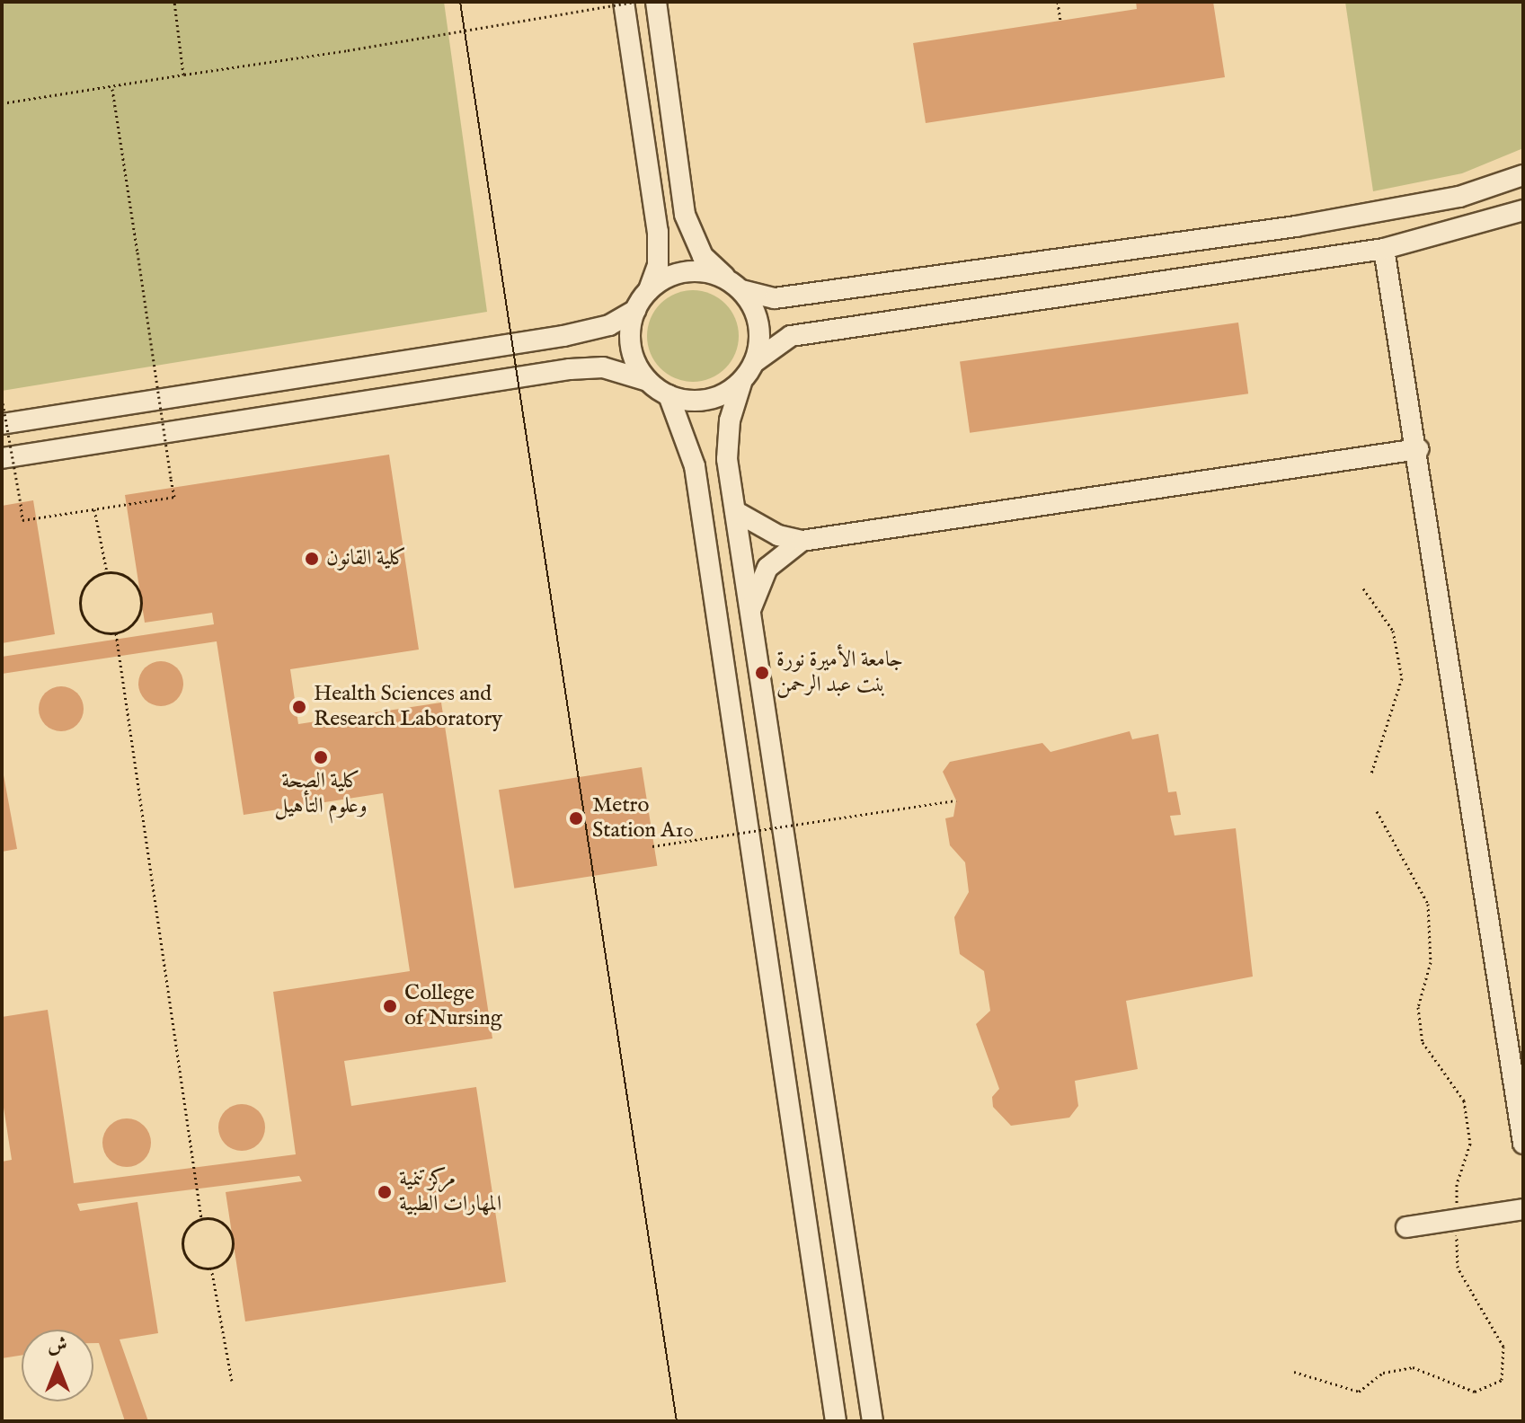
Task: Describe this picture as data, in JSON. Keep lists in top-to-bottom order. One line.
{"places":["كلية القانون","جامعة الأميرة نورة بنت عبد الرحمن","Health Sciences and Research Laboratory","كلية الصحة وعلوم التأهيل","Metro Station A10","College of Nursing","مركز تنمية المهارات الطبية"],"north":"top"}
